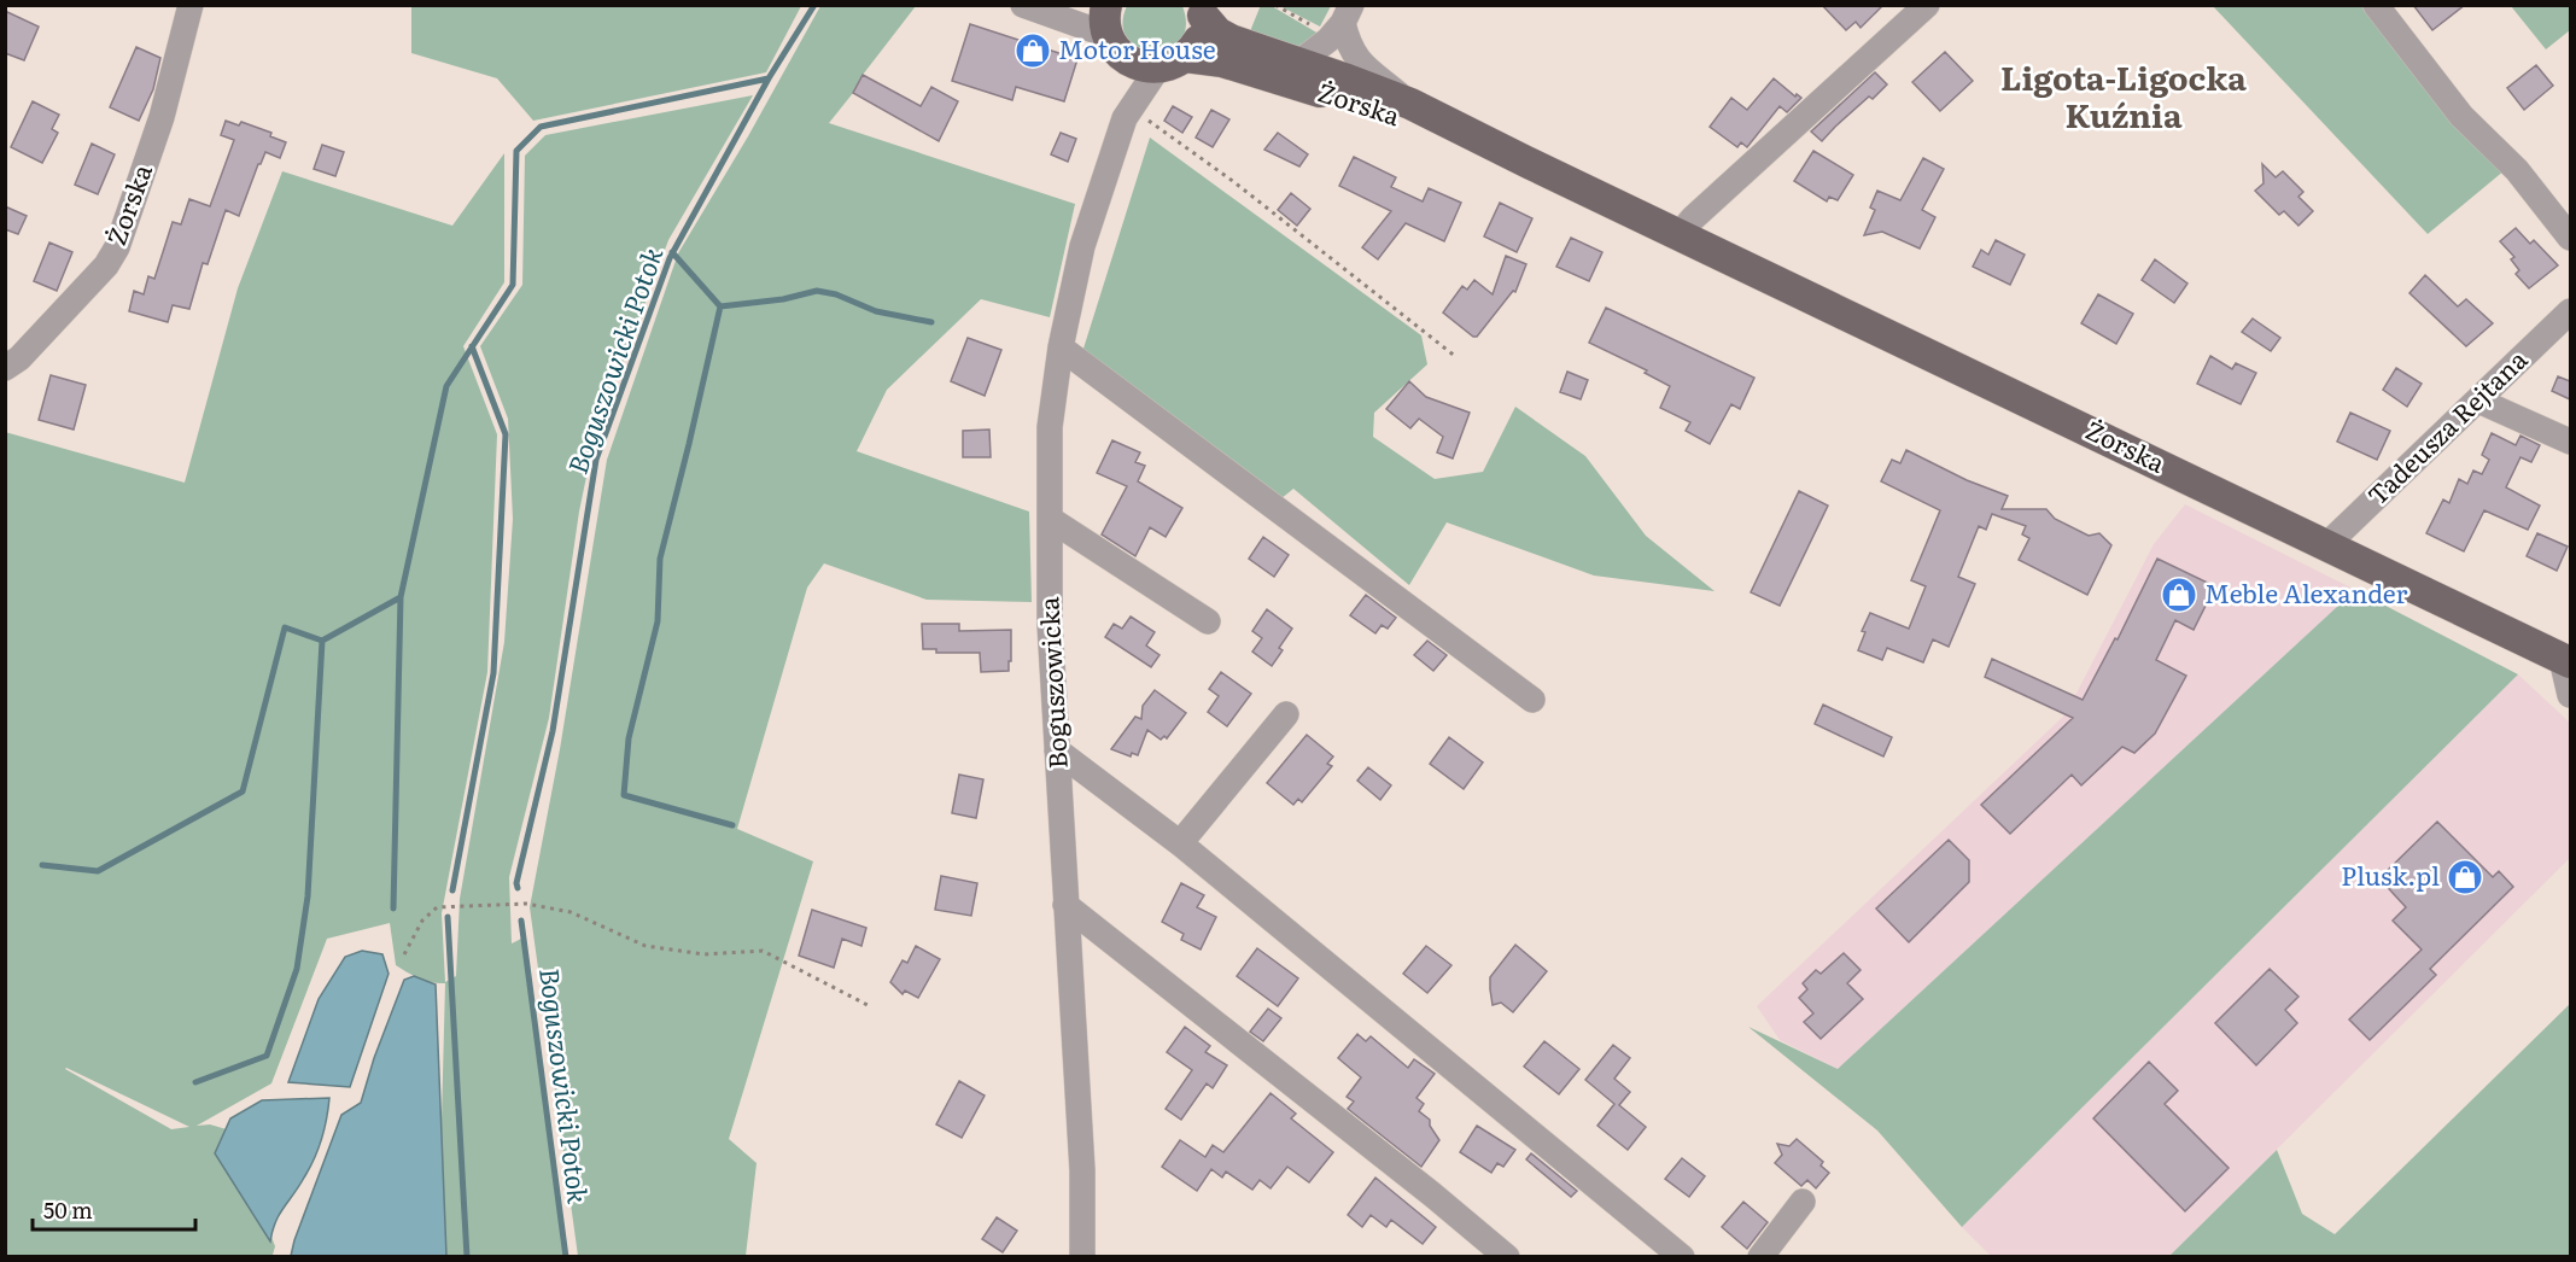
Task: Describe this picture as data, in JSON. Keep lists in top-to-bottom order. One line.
{"streets":{"main road":["Żorska"],"street":["Tadeusza Rejtana","Boguszowicka"]},"crossings":[["Żorska","Tadeusza Rejtana"],["Żorska","Boguszowicka"]],"districts":["Ligota-Ligocka Kuźnia"],"water":["Boguszowicki Potok"],"places":{"shop":["Motor House","Meble Alexander","Plusk.pl"]},"scale_bar":"50 m"}
